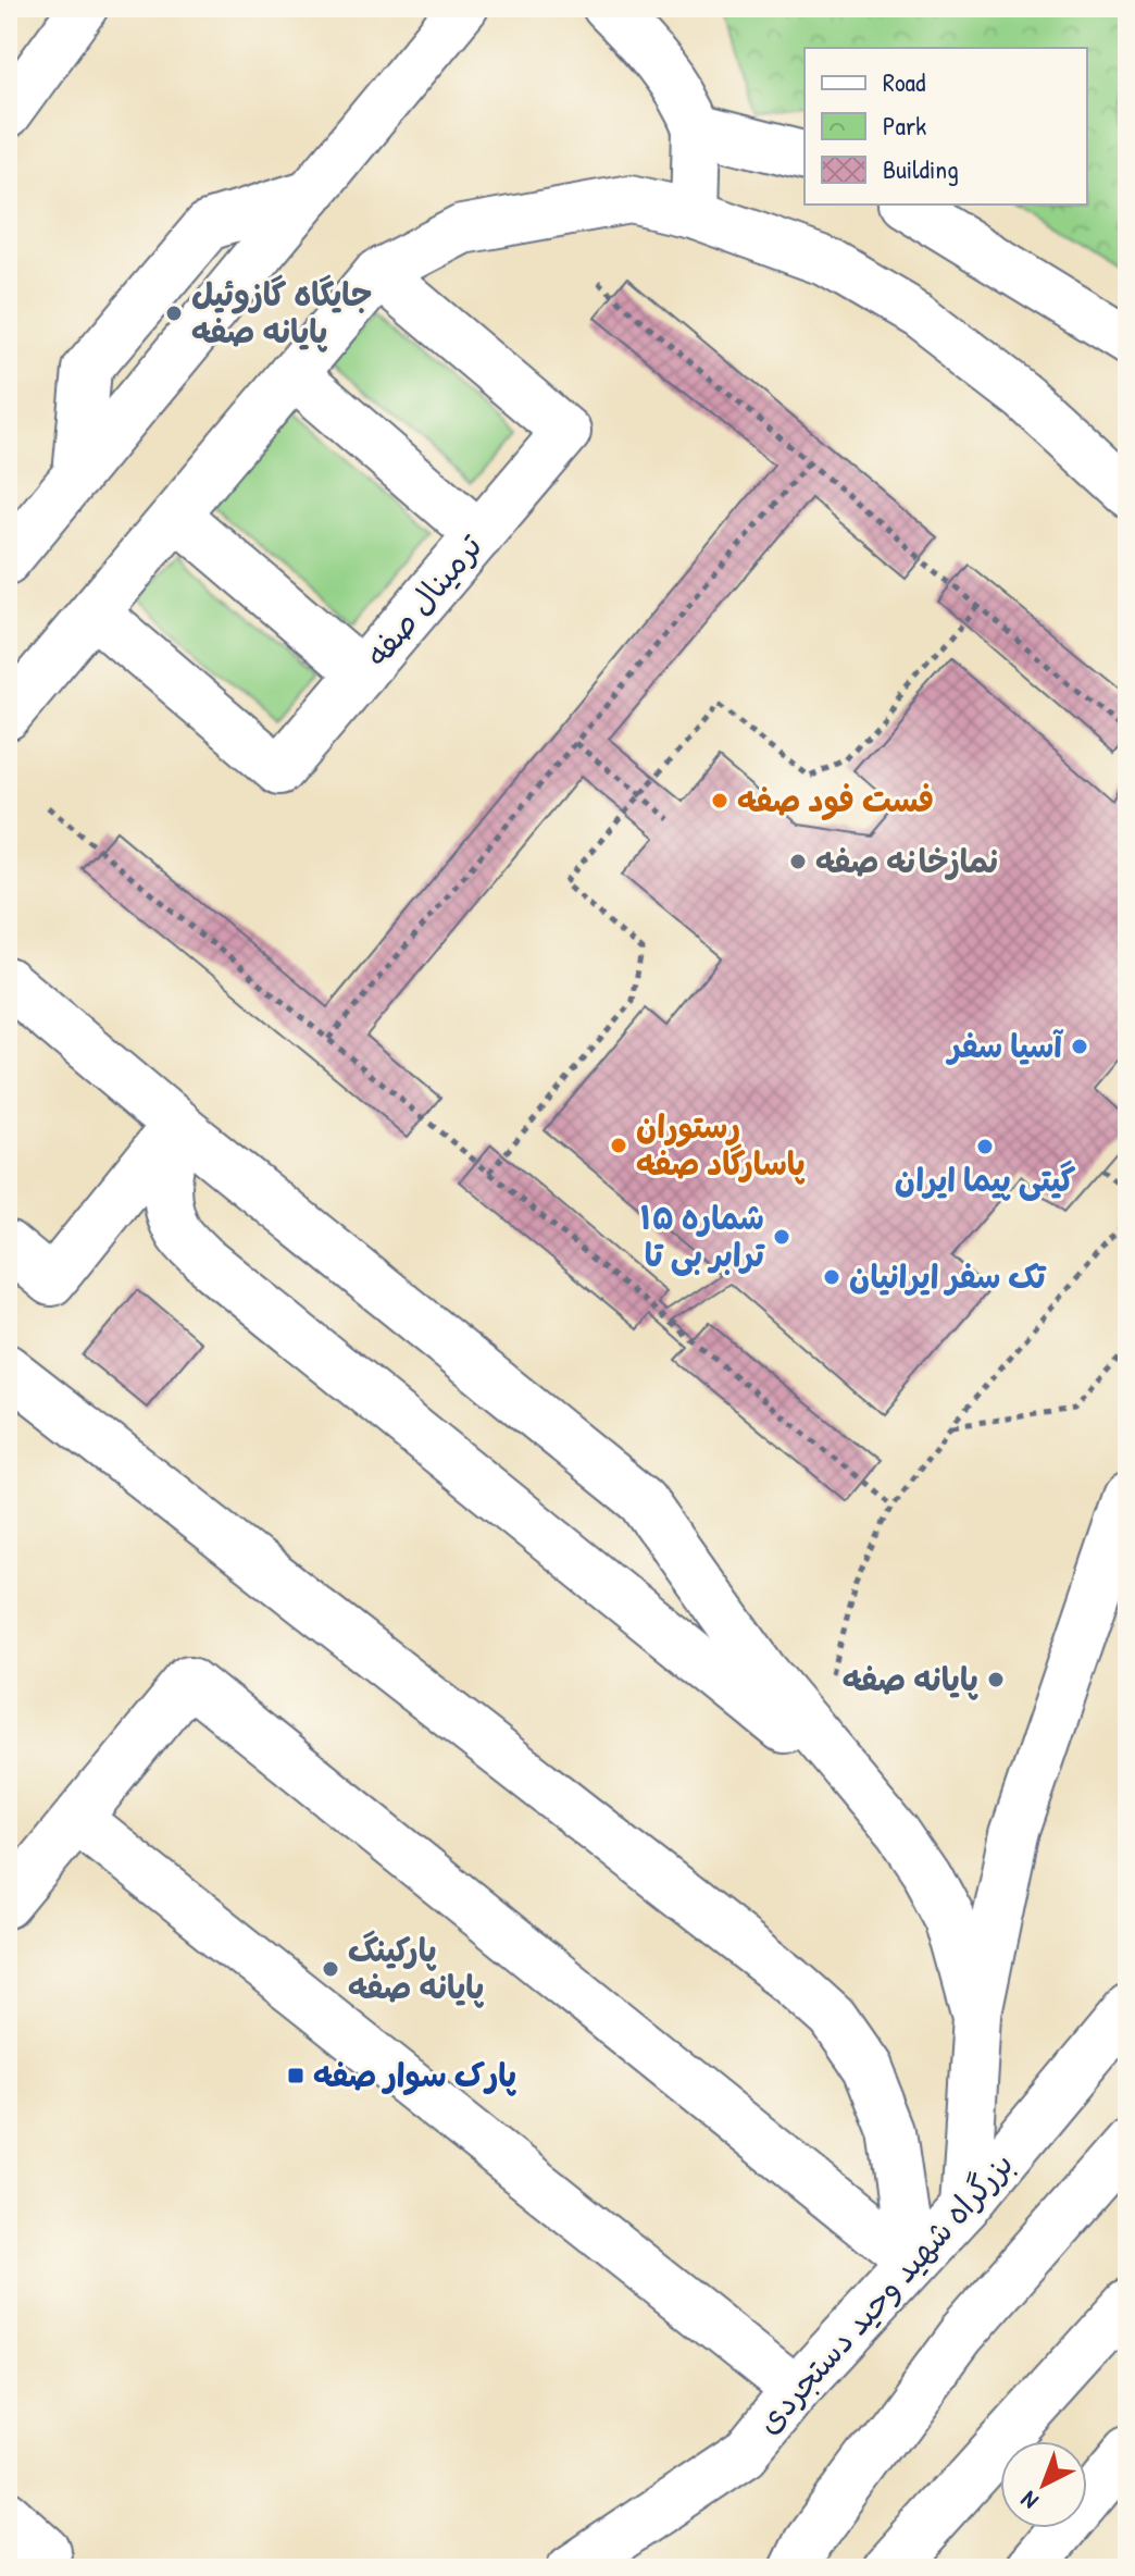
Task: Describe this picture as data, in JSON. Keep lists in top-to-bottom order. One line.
{"streets":{"main road":["ترمینال صفه","بزرگراه شهید وحید دستجردی"]},"places":{"other":["جایگاه گازوئیل پایانه صفه","فست فود صفه","نمازخانه صفه","آسیا سفر","رستوران پاسارگاد صفه","گیتی پیما ایران","شماره ۱۵ ترابر بی تا","تک سفر ایرانیان","پایانه صفه","پارکینگ پایانه صفه"],"transit":["پارک سوار صفه"]},"legend":["Road","Park","Building"],"north":"bottom left"}
